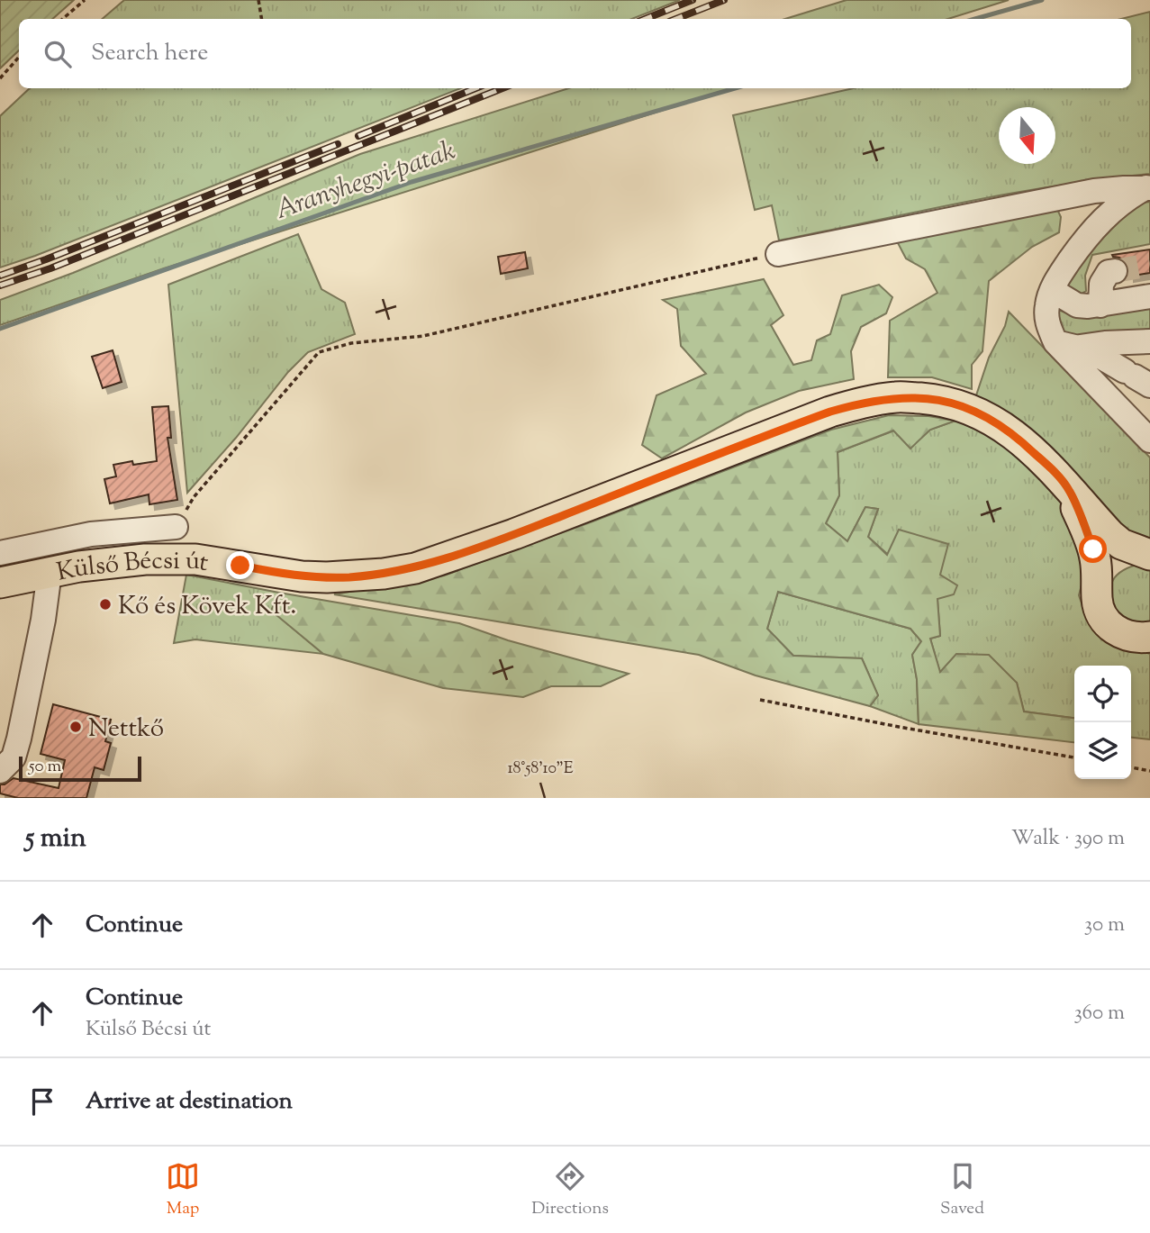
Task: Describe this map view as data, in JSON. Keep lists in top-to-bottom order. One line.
{"streets":{"main road":["Külső Bécsi út"]},"water":["Aranyhegyi-patak"],"places":["Kő és Kövek Kft.","Nettkő"],"scale_bar":"50 m","north":"bottom","page":{"search":"Search here","scale":"50 m","heading":["5 min","Walk · 390 m"],"list":[["Continue","30 m"],["Continue","Külső Bécsi út","360 m"],"Arrive at destination"],"nav":["Map","Directions","Saved"]},"coordinates":["18°58'10\"E"]}
